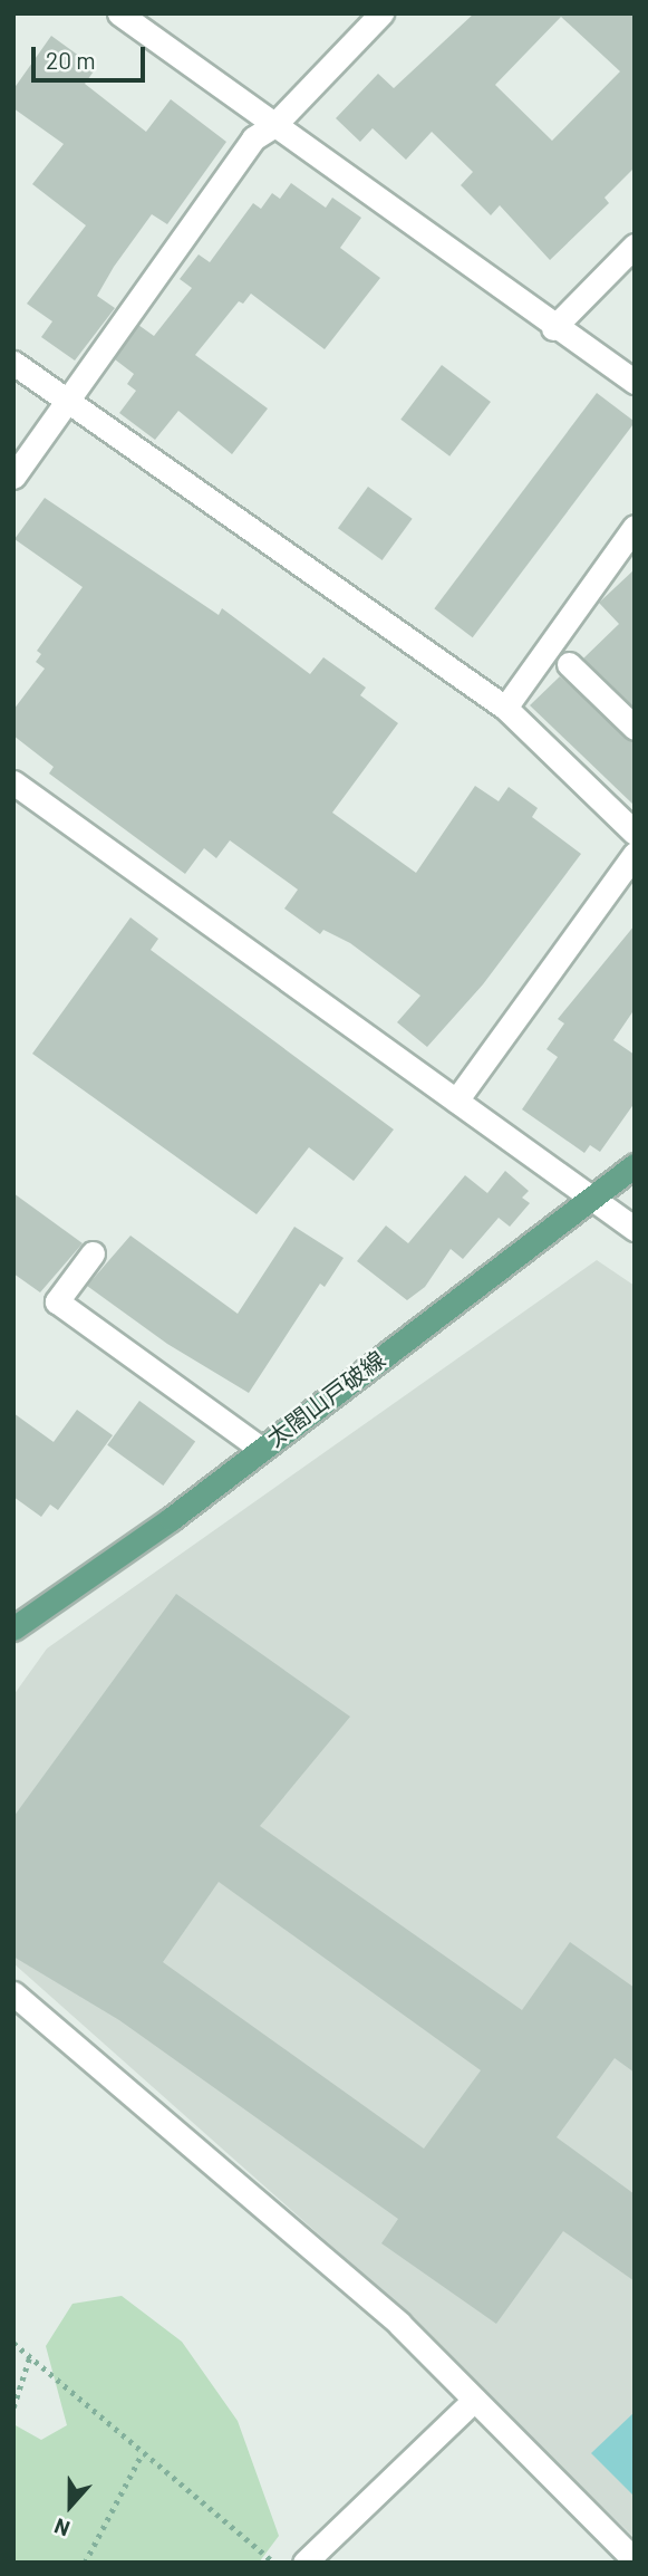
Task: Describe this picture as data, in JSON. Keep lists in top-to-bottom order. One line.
{"streets":{"main road":["太閤山戸破線"]},"scale_bar":"20 m","north":"bottom"}
